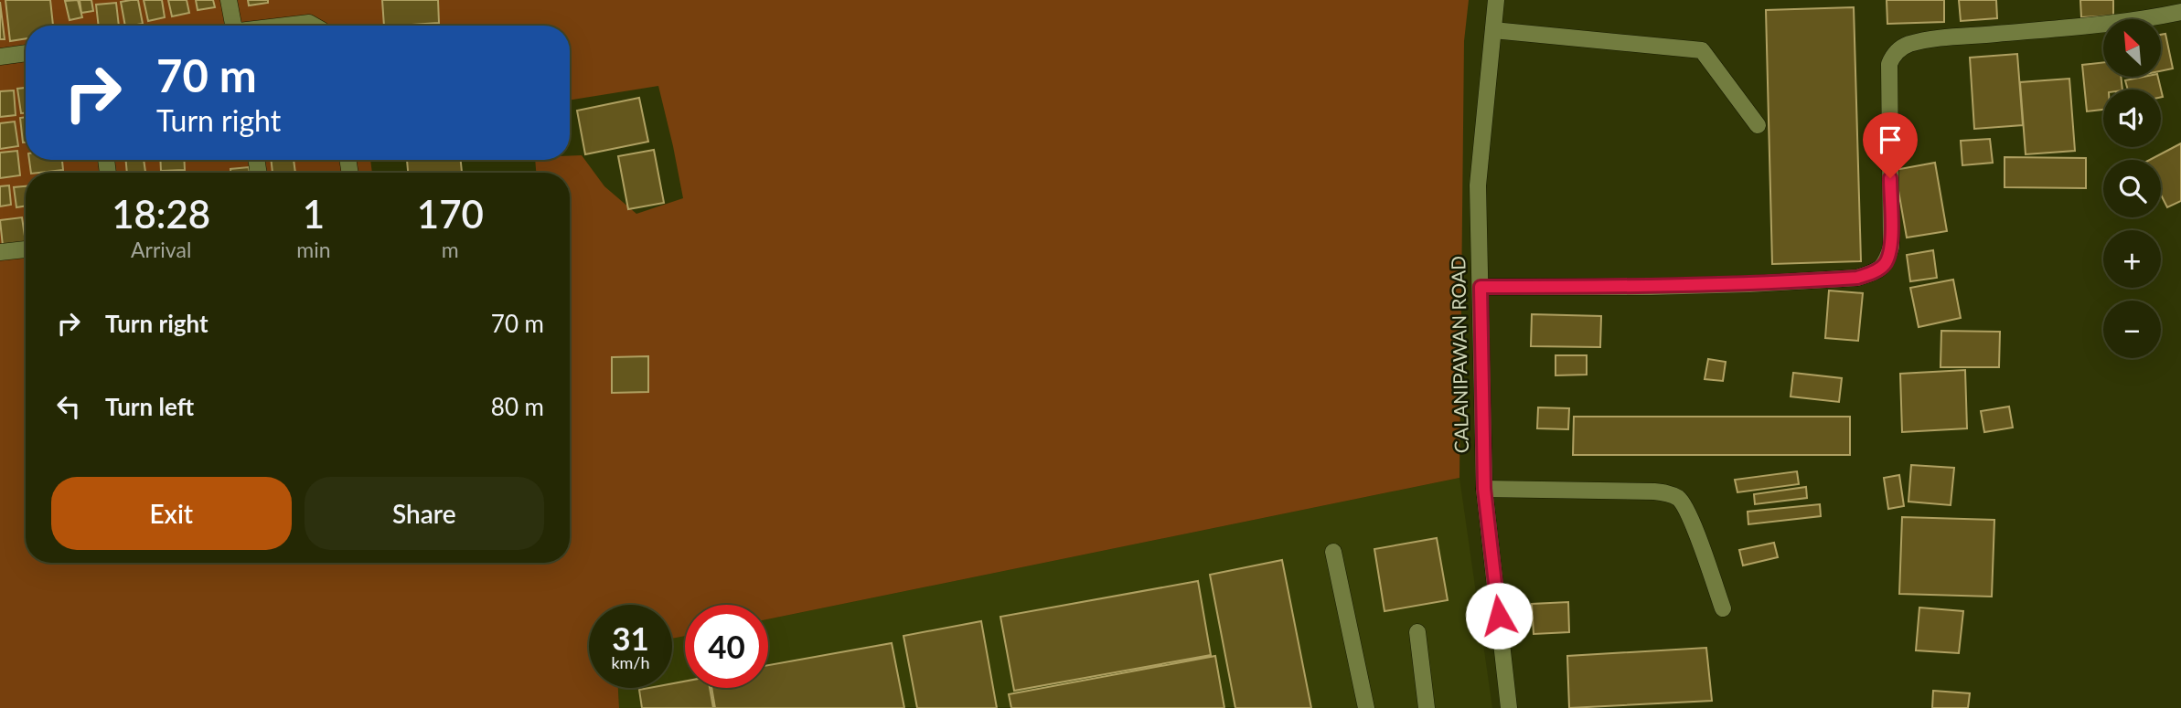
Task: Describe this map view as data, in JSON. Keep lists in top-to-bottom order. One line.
{"streets":{"street":["CALANIPAWAN ROAD"]},"north":"top left","page":{"map_buttons":["+","−"],"turn":["70 m","Turn right"],"eta":["18:28","Arrival","1","min","170","m"],"list":[{"name":"Turn right","value":"70 m"},{"name":"Turn left","value":"80 m"}],"buttons":["Exit","Share"],"speed":"31 km/h","limit":"40"}}
